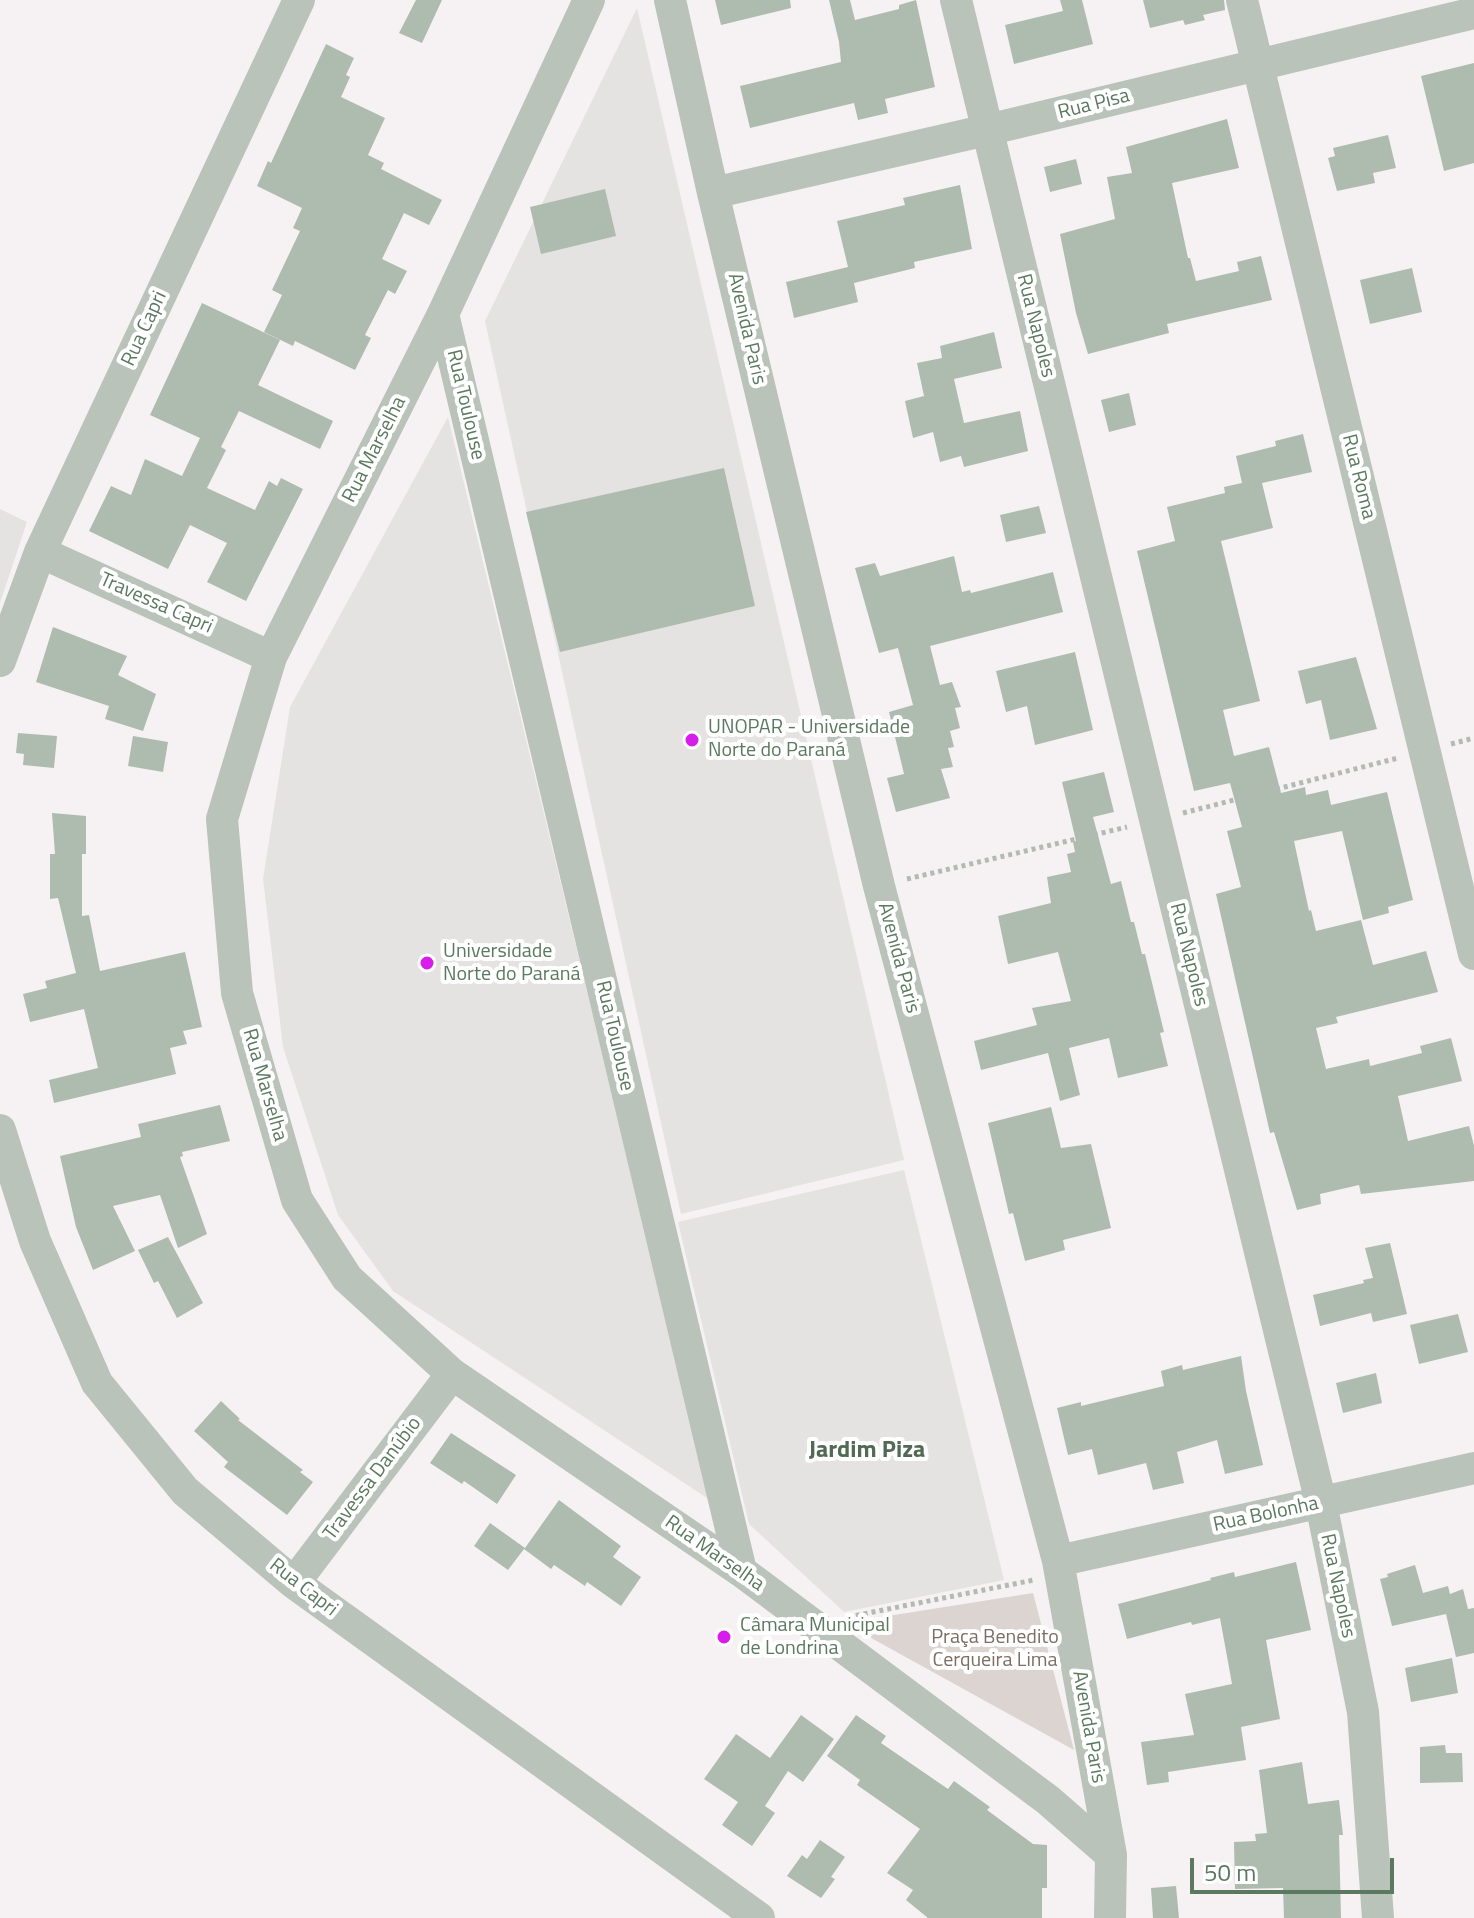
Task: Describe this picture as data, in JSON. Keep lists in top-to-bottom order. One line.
{"streets":{"street":["Rua Pisa","Rua Napoles","Rua Capri","Avenida Paris","Rua Toulouse","Rua Marselha","Rua Roma","Travessa Capri","Travessa Danúbio","Rua Bolonha"]},"crossings":[["Rua Pisa","Rua Napoles"],["Rua Pisa","Avenida Paris"],["Rua Pisa","Rua Roma"],["Rua Napoles","Rua Bolonha"],["Rua Capri","Travessa Capri"],["Rua Capri","Travessa Danúbio"],["Avenida Paris","Rua Marselha"],["Avenida Paris","Rua Bolonha"],["Rua Toulouse","Rua Marselha"],["Rua Marselha","Travessa Capri"],["Rua Marselha","Travessa Danúbio"]],"districts":["Jardim Piza"],"parks":["Praça Benedito Cerqueira Lima"],"places":["UNOPAR - Universidade Norte do Paraná","Universidade Norte do Paraná","Câmara Municipal de Londrina"],"scale_bar":"50 m"}
